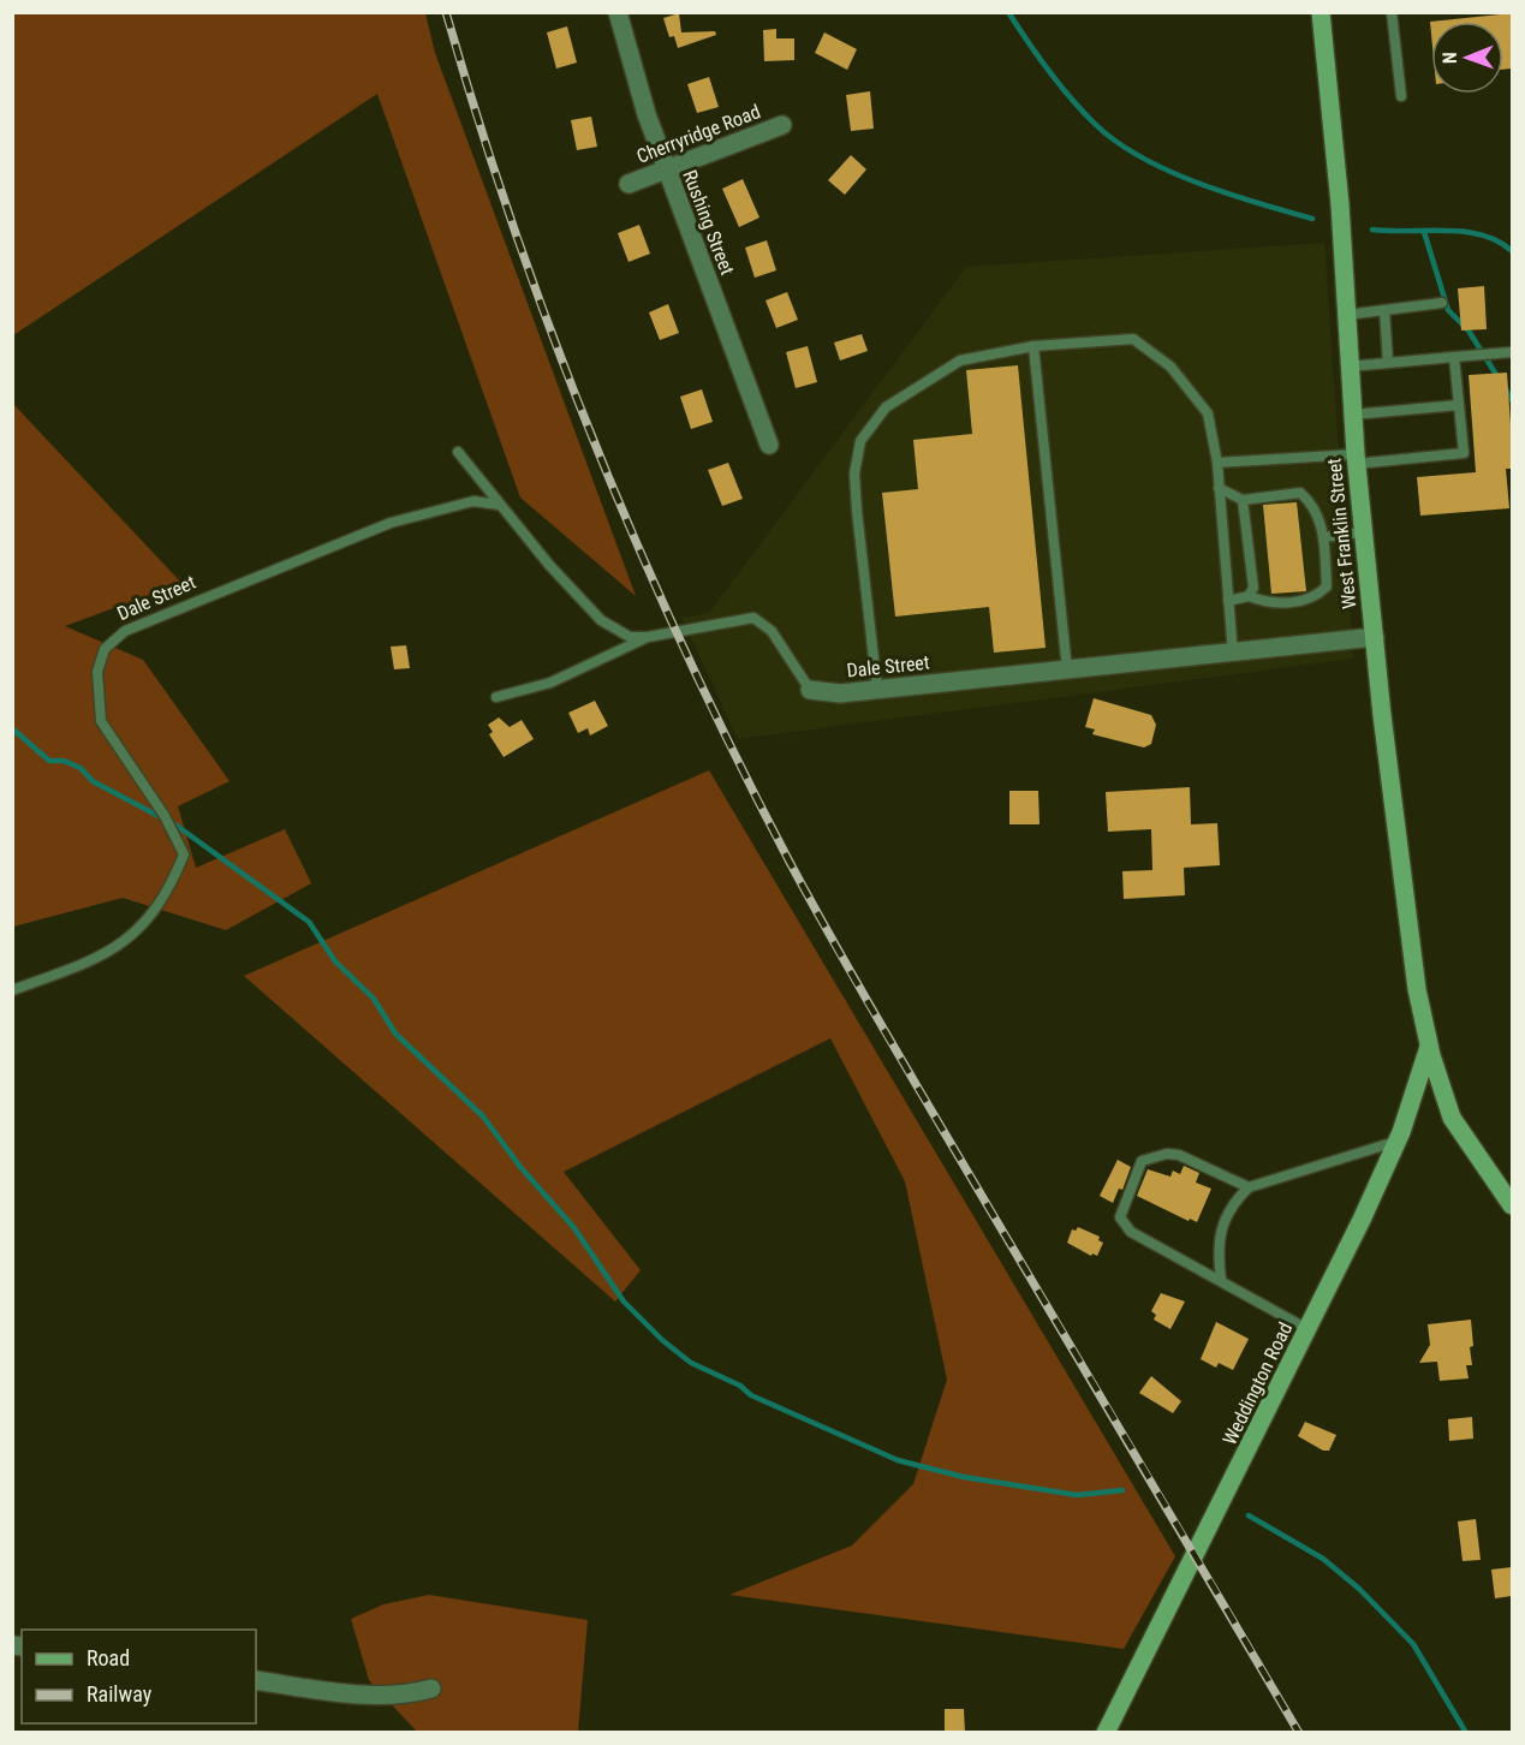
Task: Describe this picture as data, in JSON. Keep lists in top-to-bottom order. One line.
{"streets":{"main road":["West Franklin Street","Weddington Road"],"street":["Cherryridge Road","Rushing Street","Dale Street"]},"crossings":[["Cherryridge Road","Rushing Street"],["West Franklin Street","Dale Street"],["West Franklin Street","Weddington Road"]],"legend":["Road","Railway"],"north":"left"}
